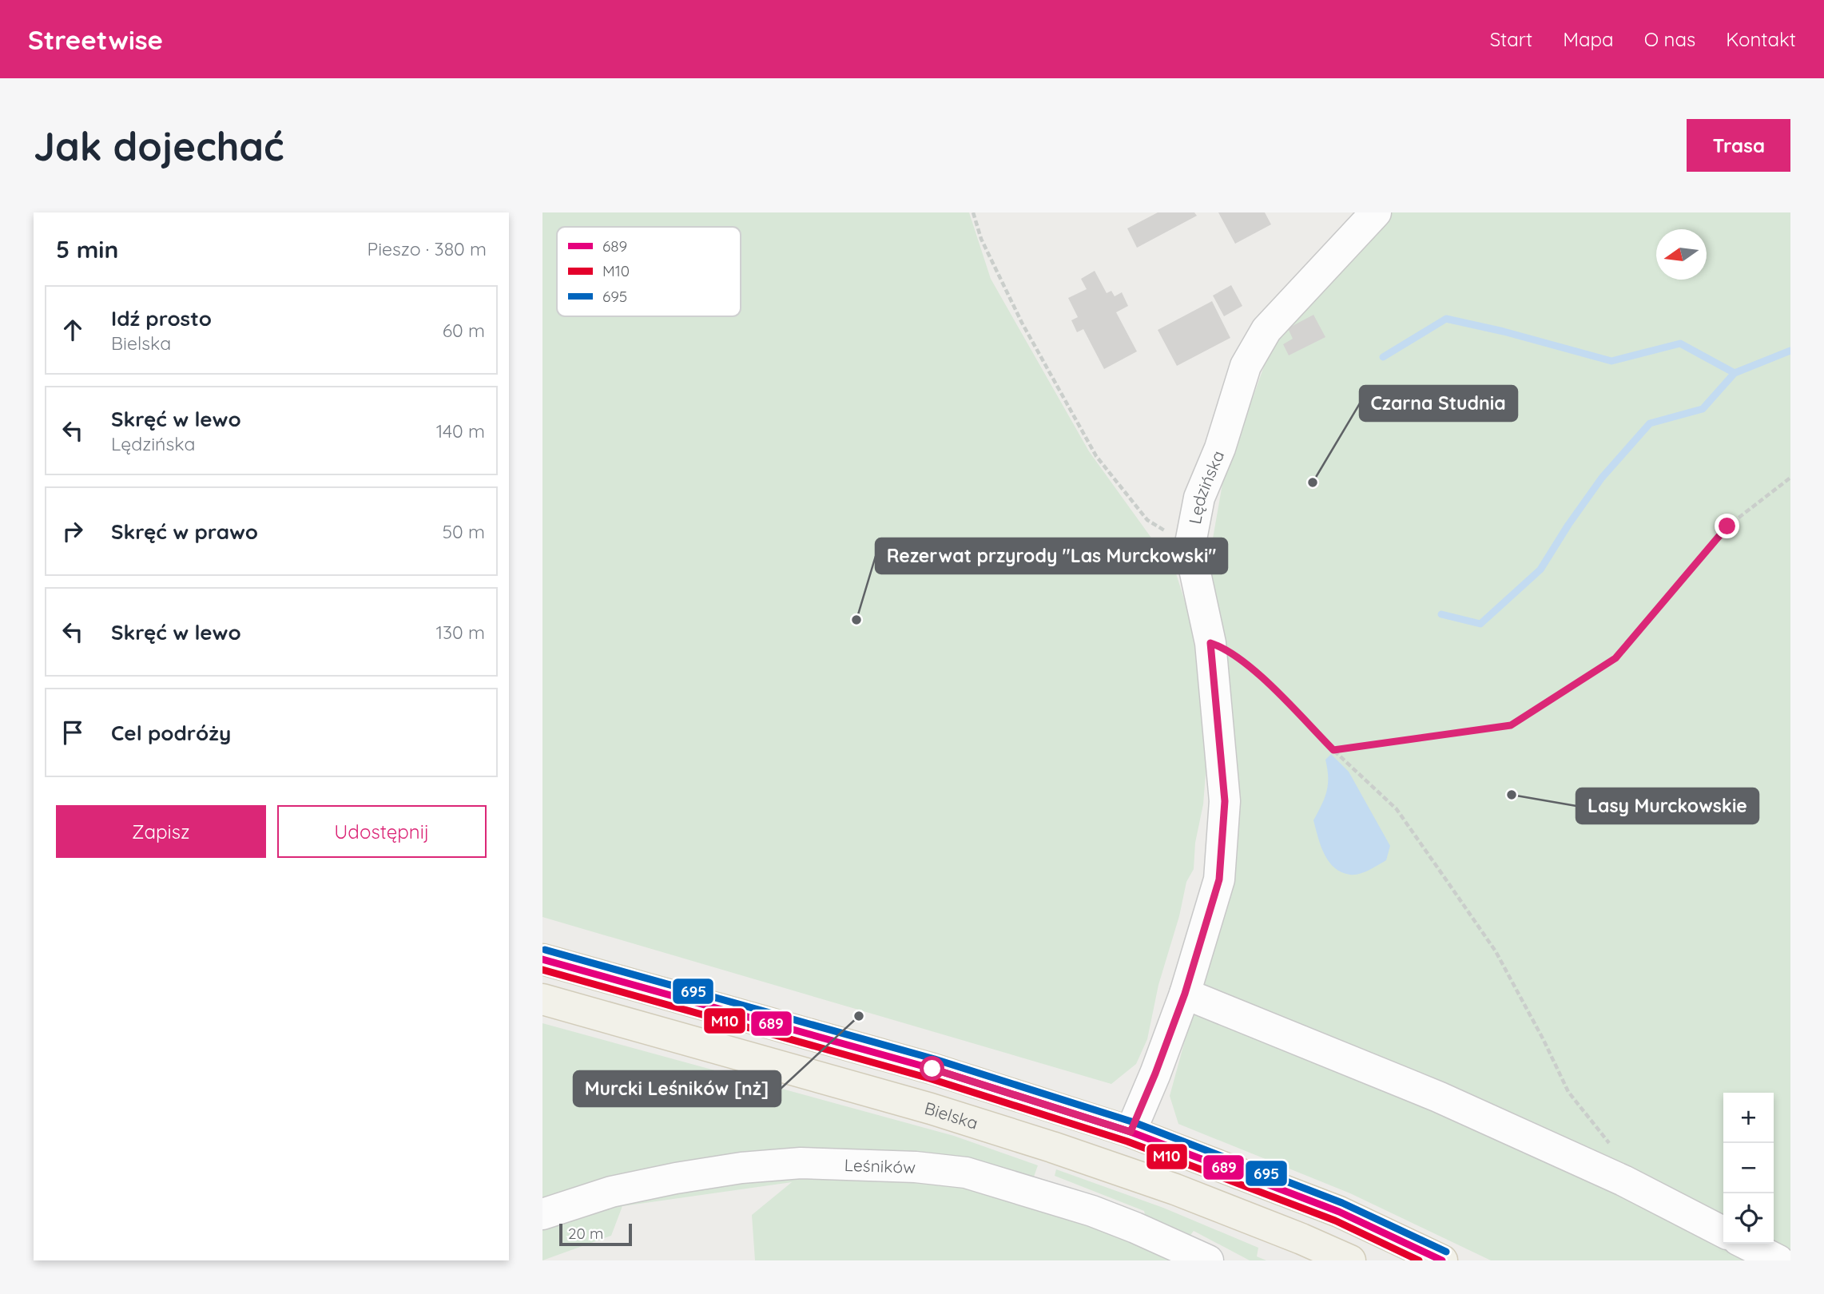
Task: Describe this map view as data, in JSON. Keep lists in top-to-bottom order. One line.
{"streets":{"main road":["Bielska"],"street":["Lędzińska","Leśników"]},"places":["Czarna Studnia","Rezerwat przyrody \"Las Murckowski\"","Lasy Murckowskie","Murcki Leśników [nż]"],"lines":["transit line 695","transit line 689","transit line M10"],"legend":["689","M10","695"],"scale_bar":"20 m","north":"left","page":{"header":"Streetwise","nav":["Start","Mapa","O nas","Kontakt"],"buttons":["Trasa",["Zapisz","Udostępnij"]],"title":"Jak dojechać","heading":["5 min","Pieszo · 380 m"],"list":[["Idź prosto","Bielska","60 m"],["Skręć w lewo","Lędzińska","140 m"],["Skręć w prawo","50 m"],["Skręć w lewo","130 m"],"Cel podróży"],"map_buttons":["+","−"],"scale":"20 m"}}
